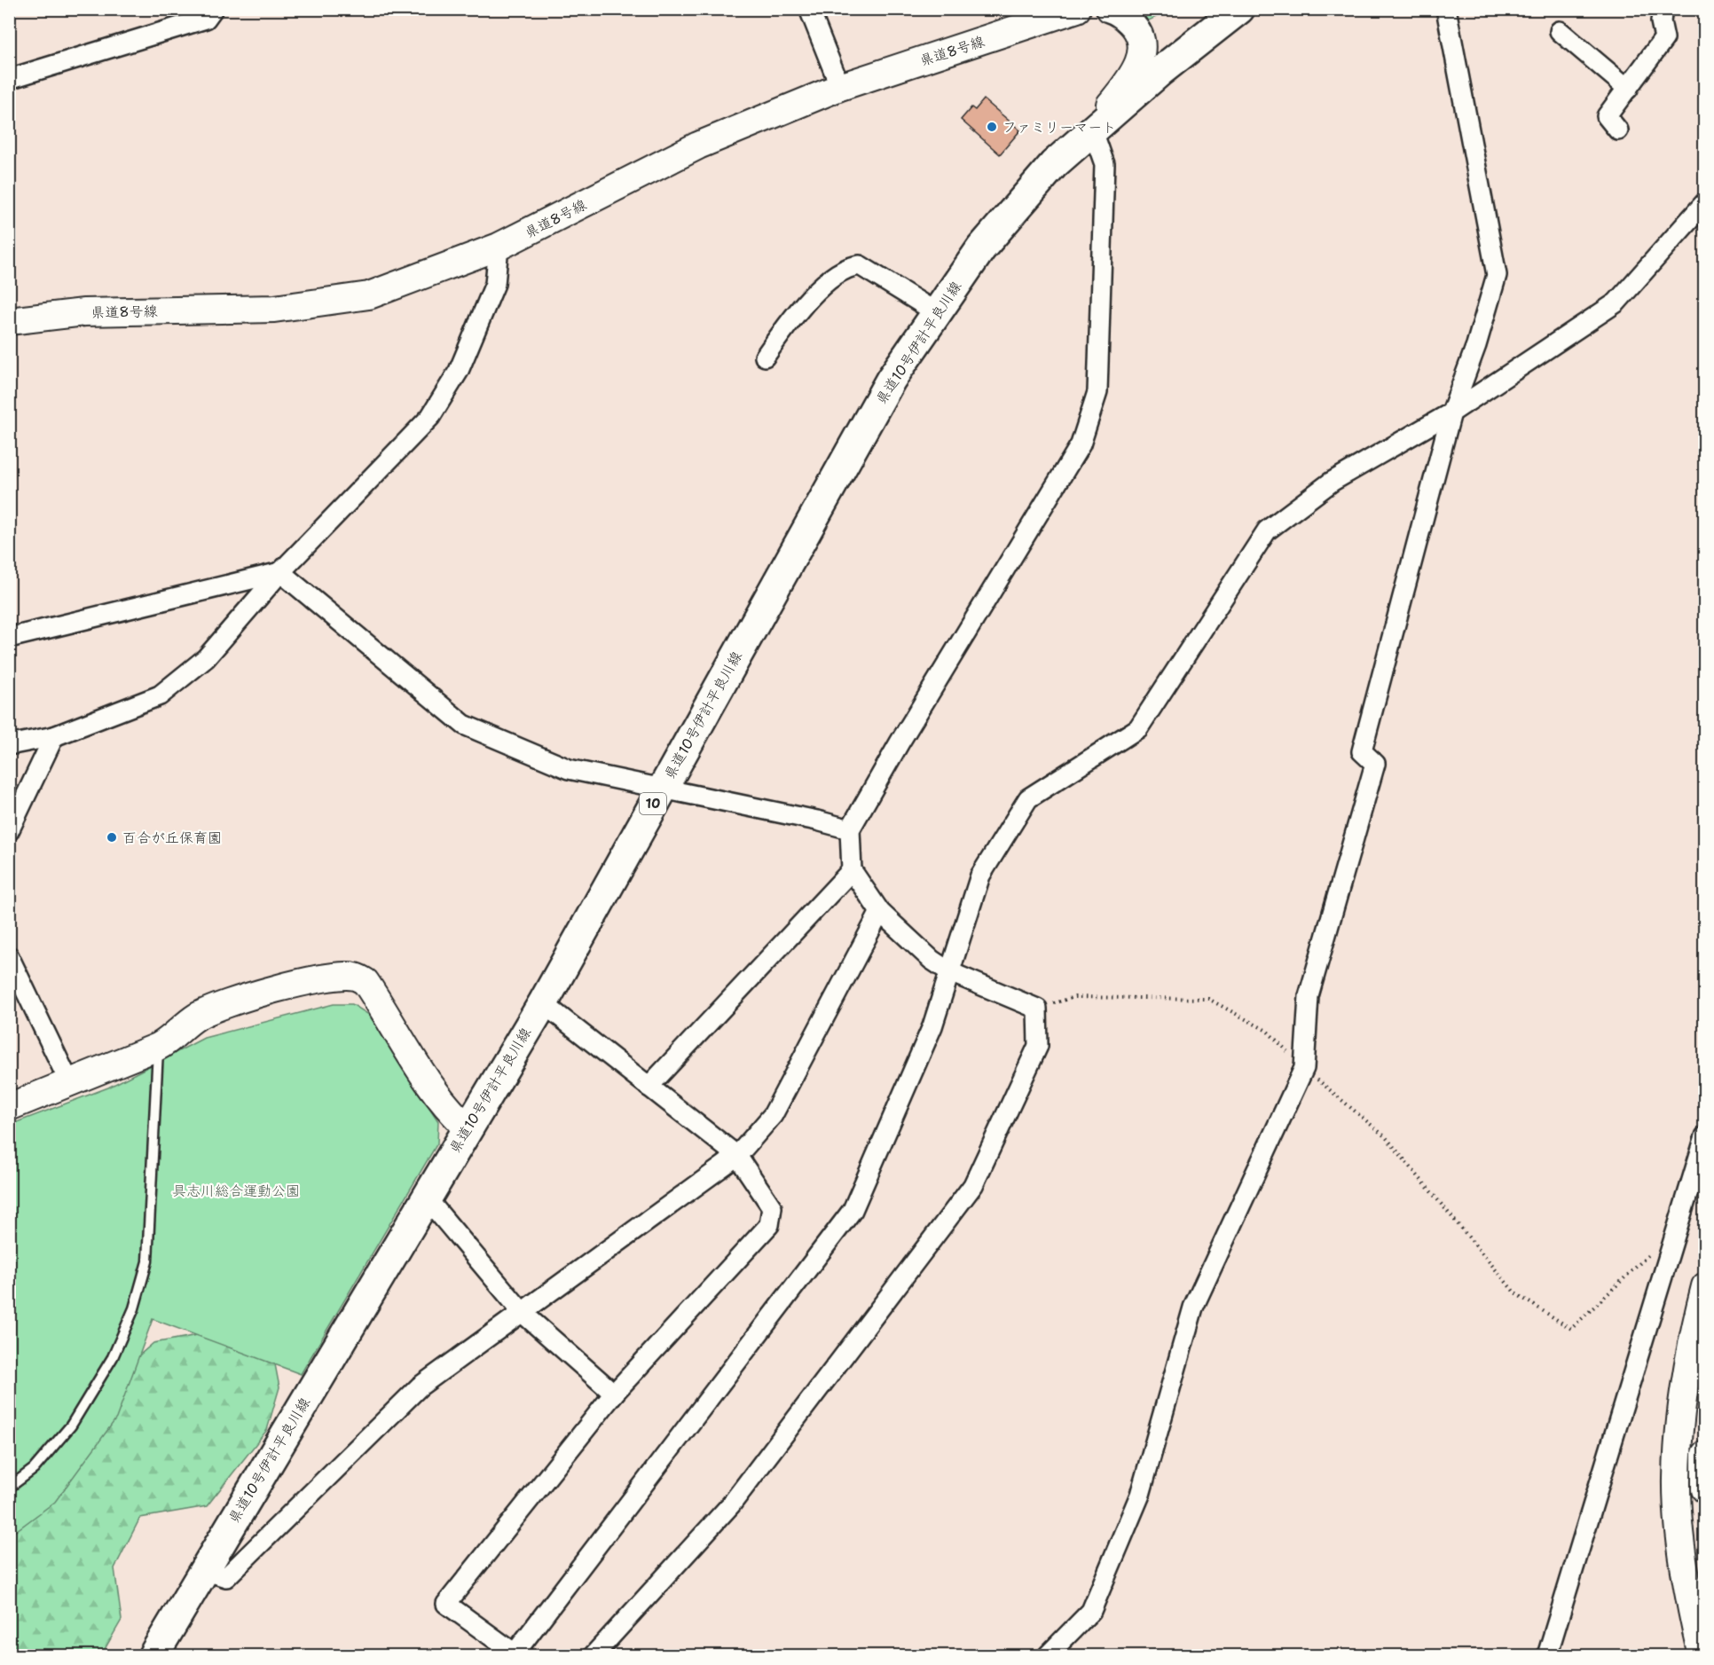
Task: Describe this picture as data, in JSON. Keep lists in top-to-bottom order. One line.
{"streets":{"main road":["県道8号線","県道10号伊計平良川線","10"]},"parks":["具志川総合運動公園"],"places":["ファミリーマート","百合が丘保育園"]}
